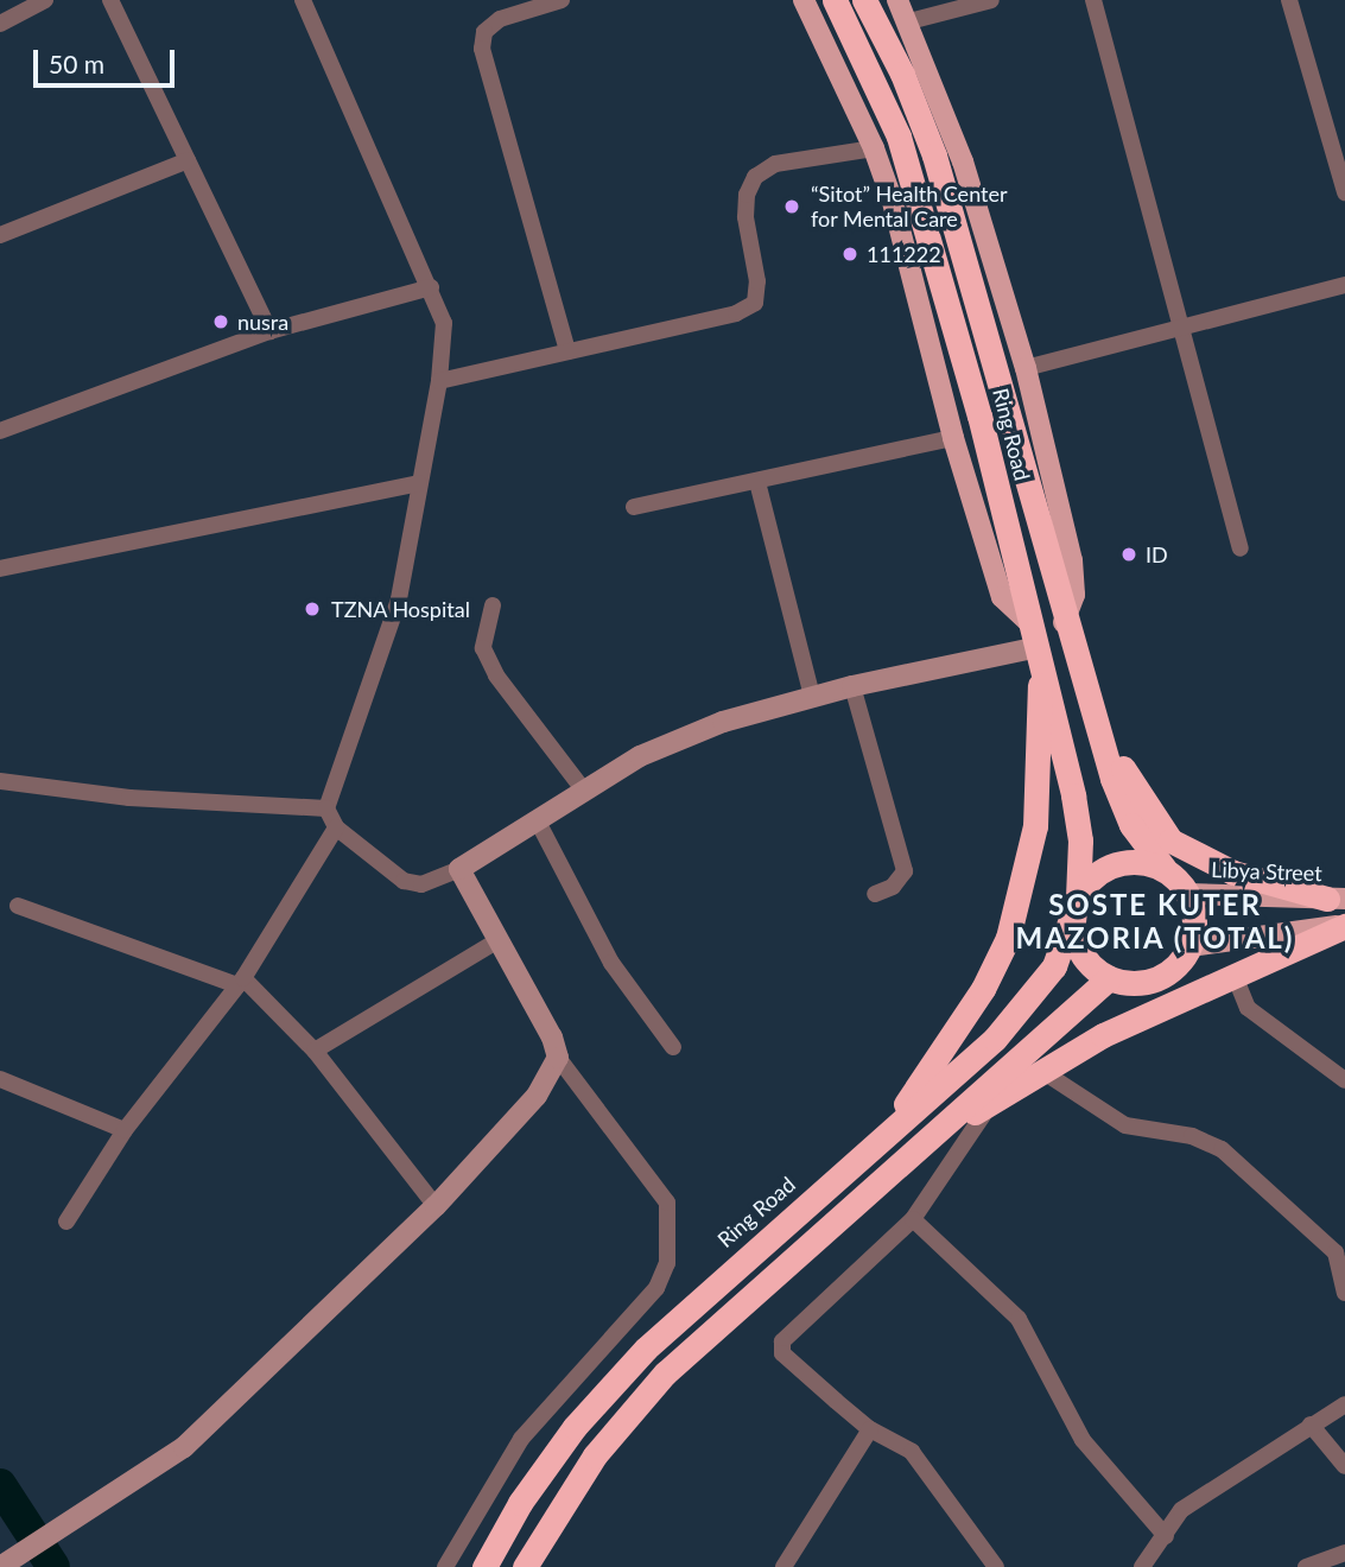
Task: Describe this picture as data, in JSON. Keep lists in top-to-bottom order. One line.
{"streets":{"highway":["Ring Road"],"main road":["Libya Street"]},"crossings":[["Ring Road","Libya Street"]],"districts":["SOSTE KUTER MAZORIA (TOTAL)"],"places":["“Sitot” Health Center for Mental Care","111222","nusra","ID","TZNA Hospital"],"scale_bar":"50 m"}
